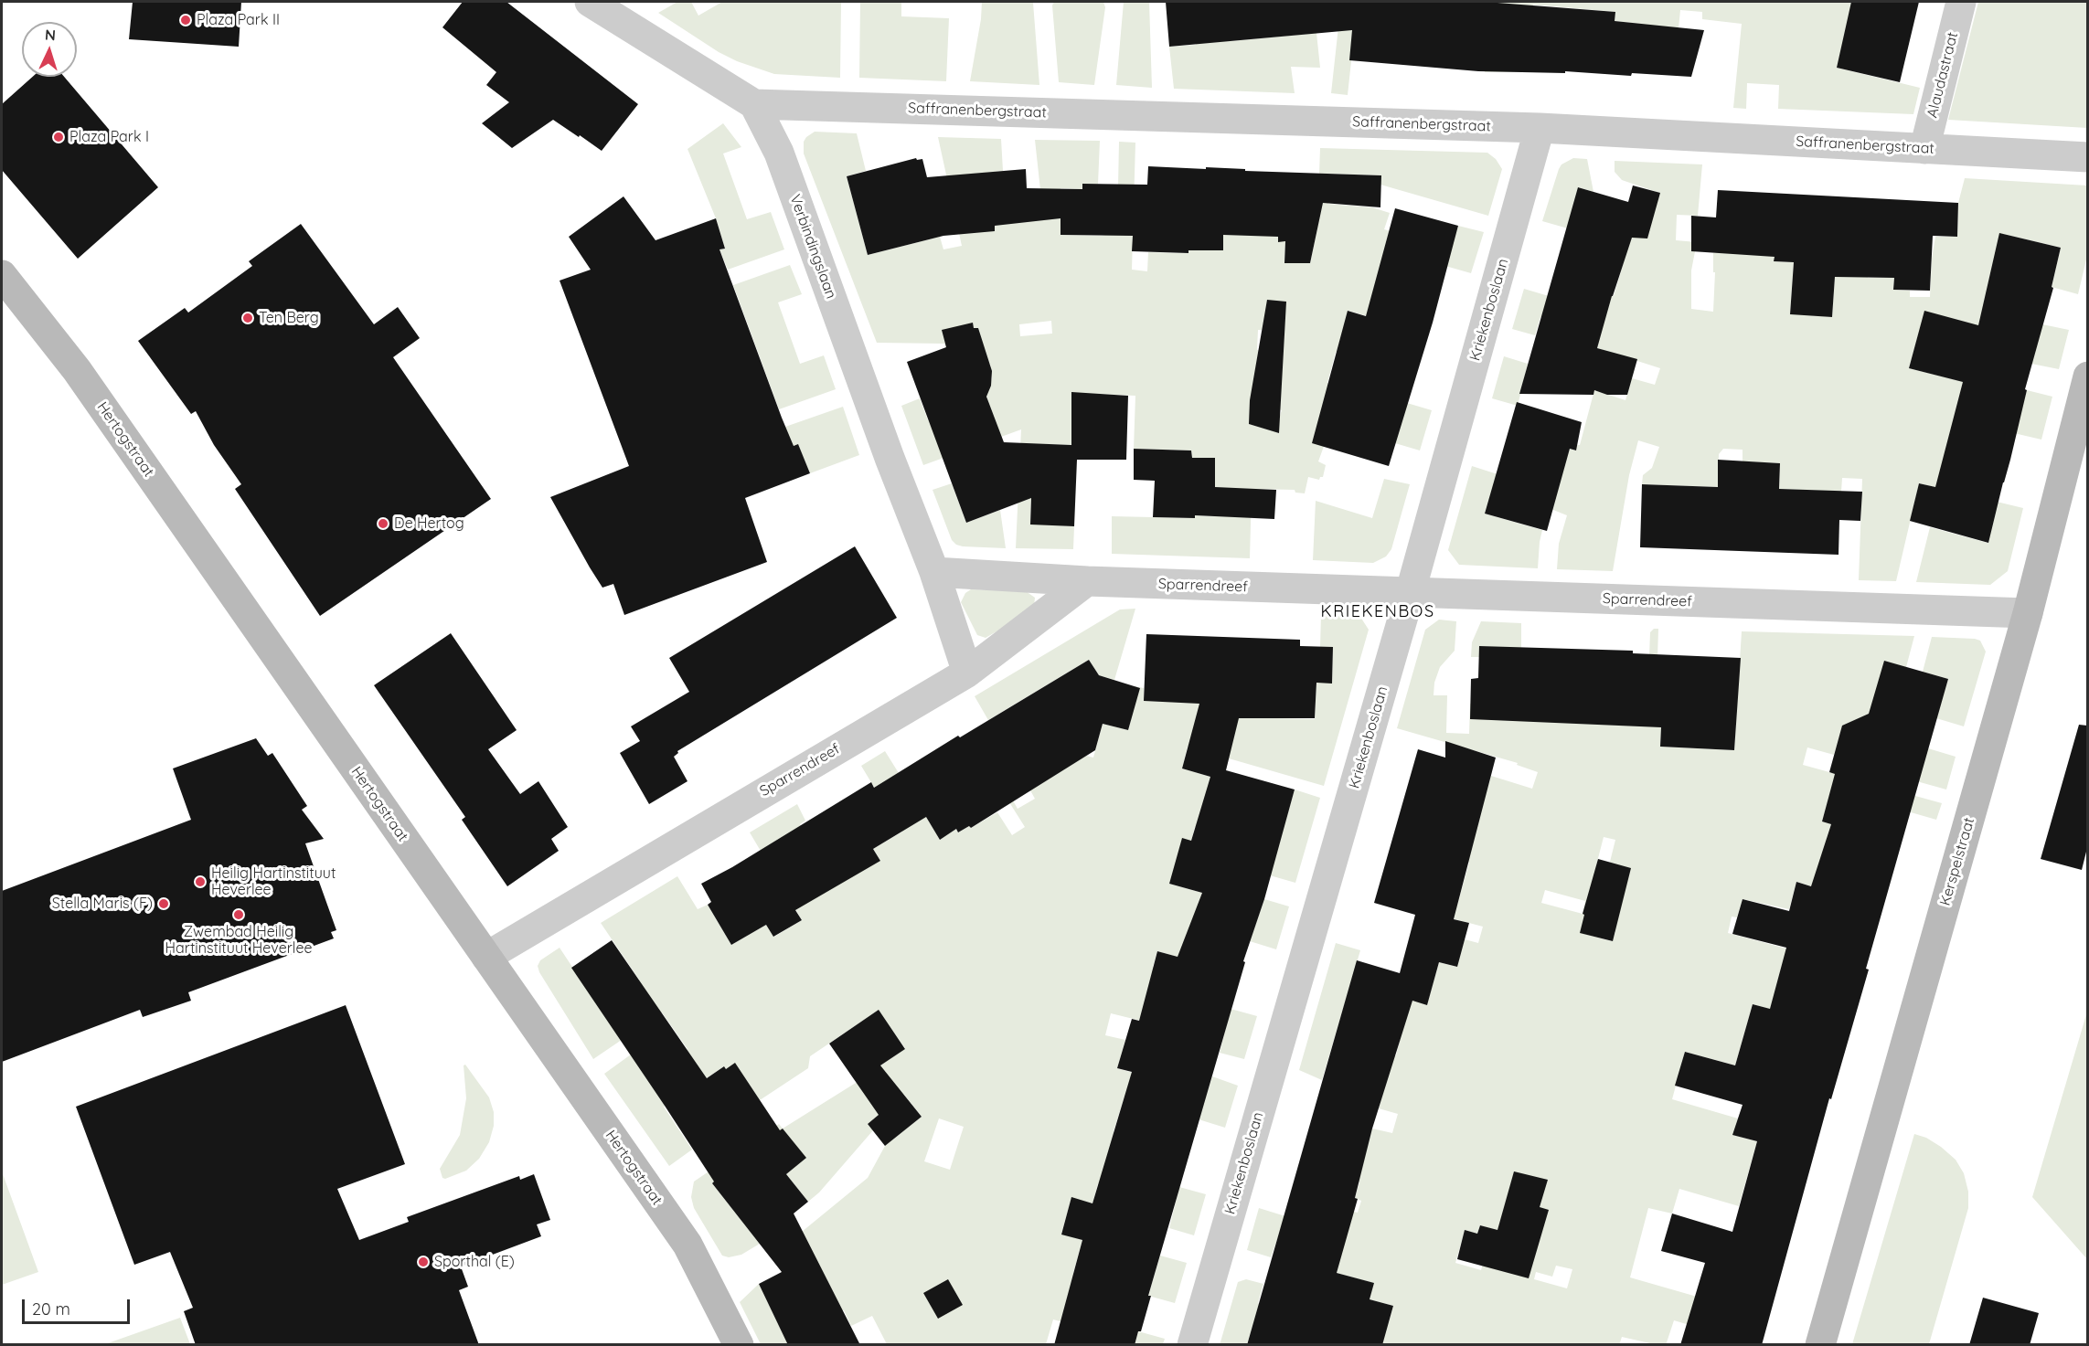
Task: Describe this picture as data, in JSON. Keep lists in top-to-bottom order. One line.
{"streets":{"street":["Alaudastraat","Saffranenbergstraat","Verbindingslaan","Kriekenboslaan","Hertogstraat","Sparrendreef","Kerspelstraat"]},"crossings":[["Alaudastraat","Saffranenbergstraat"],["Saffranenbergstraat","Verbindingslaan"],["Saffranenbergstraat","Kriekenboslaan"],["Verbindingslaan","Sparrendreef"],["Kriekenboslaan","Sparrendreef"],["Hertogstraat","Sparrendreef"],["Sparrendreef","Kerspelstraat"]],"districts":["KRIEKENBOS"],"places":["Plaza Park II","Plaza Park I","Ten Berg","De Hertog","Heilig Hartinstituut Heverlee","Stella Maris (F)","Zwembad Heilig Hartinstituut Heverlee","Sporthal (E)"],"scale_bar":"20 m","north":"top"}
